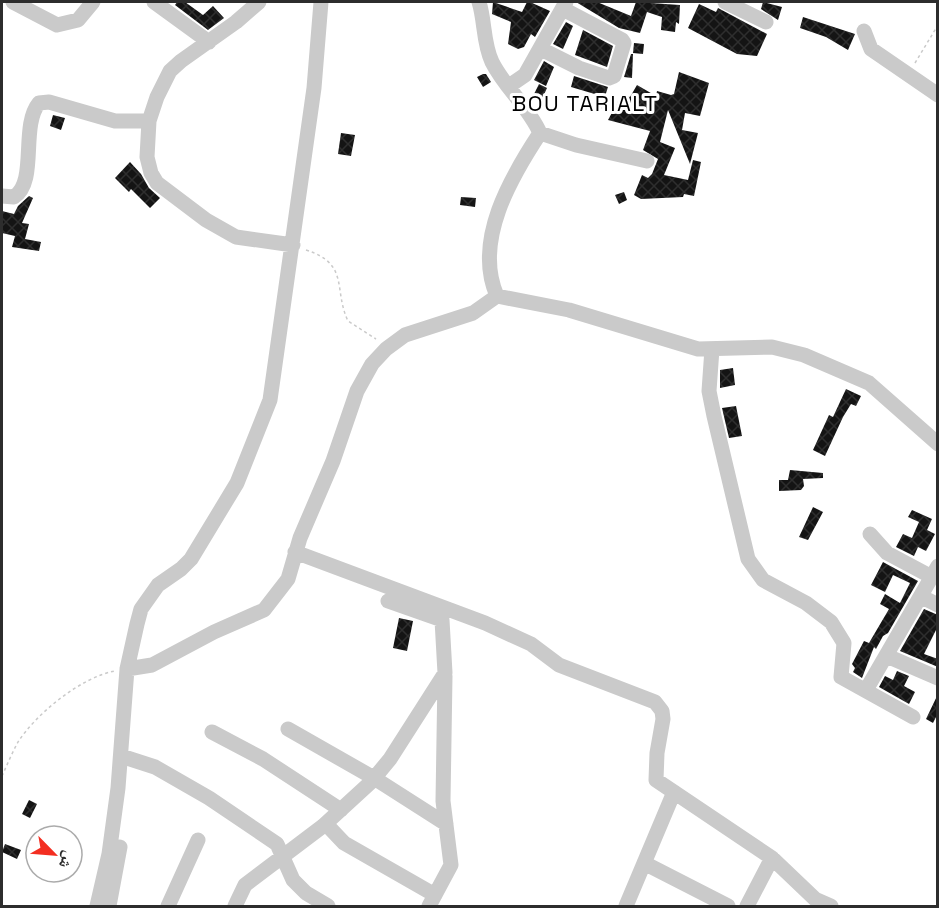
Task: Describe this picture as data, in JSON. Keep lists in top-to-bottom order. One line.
{"districts":["BOU TARIALT"],"north":"bottom right"}
